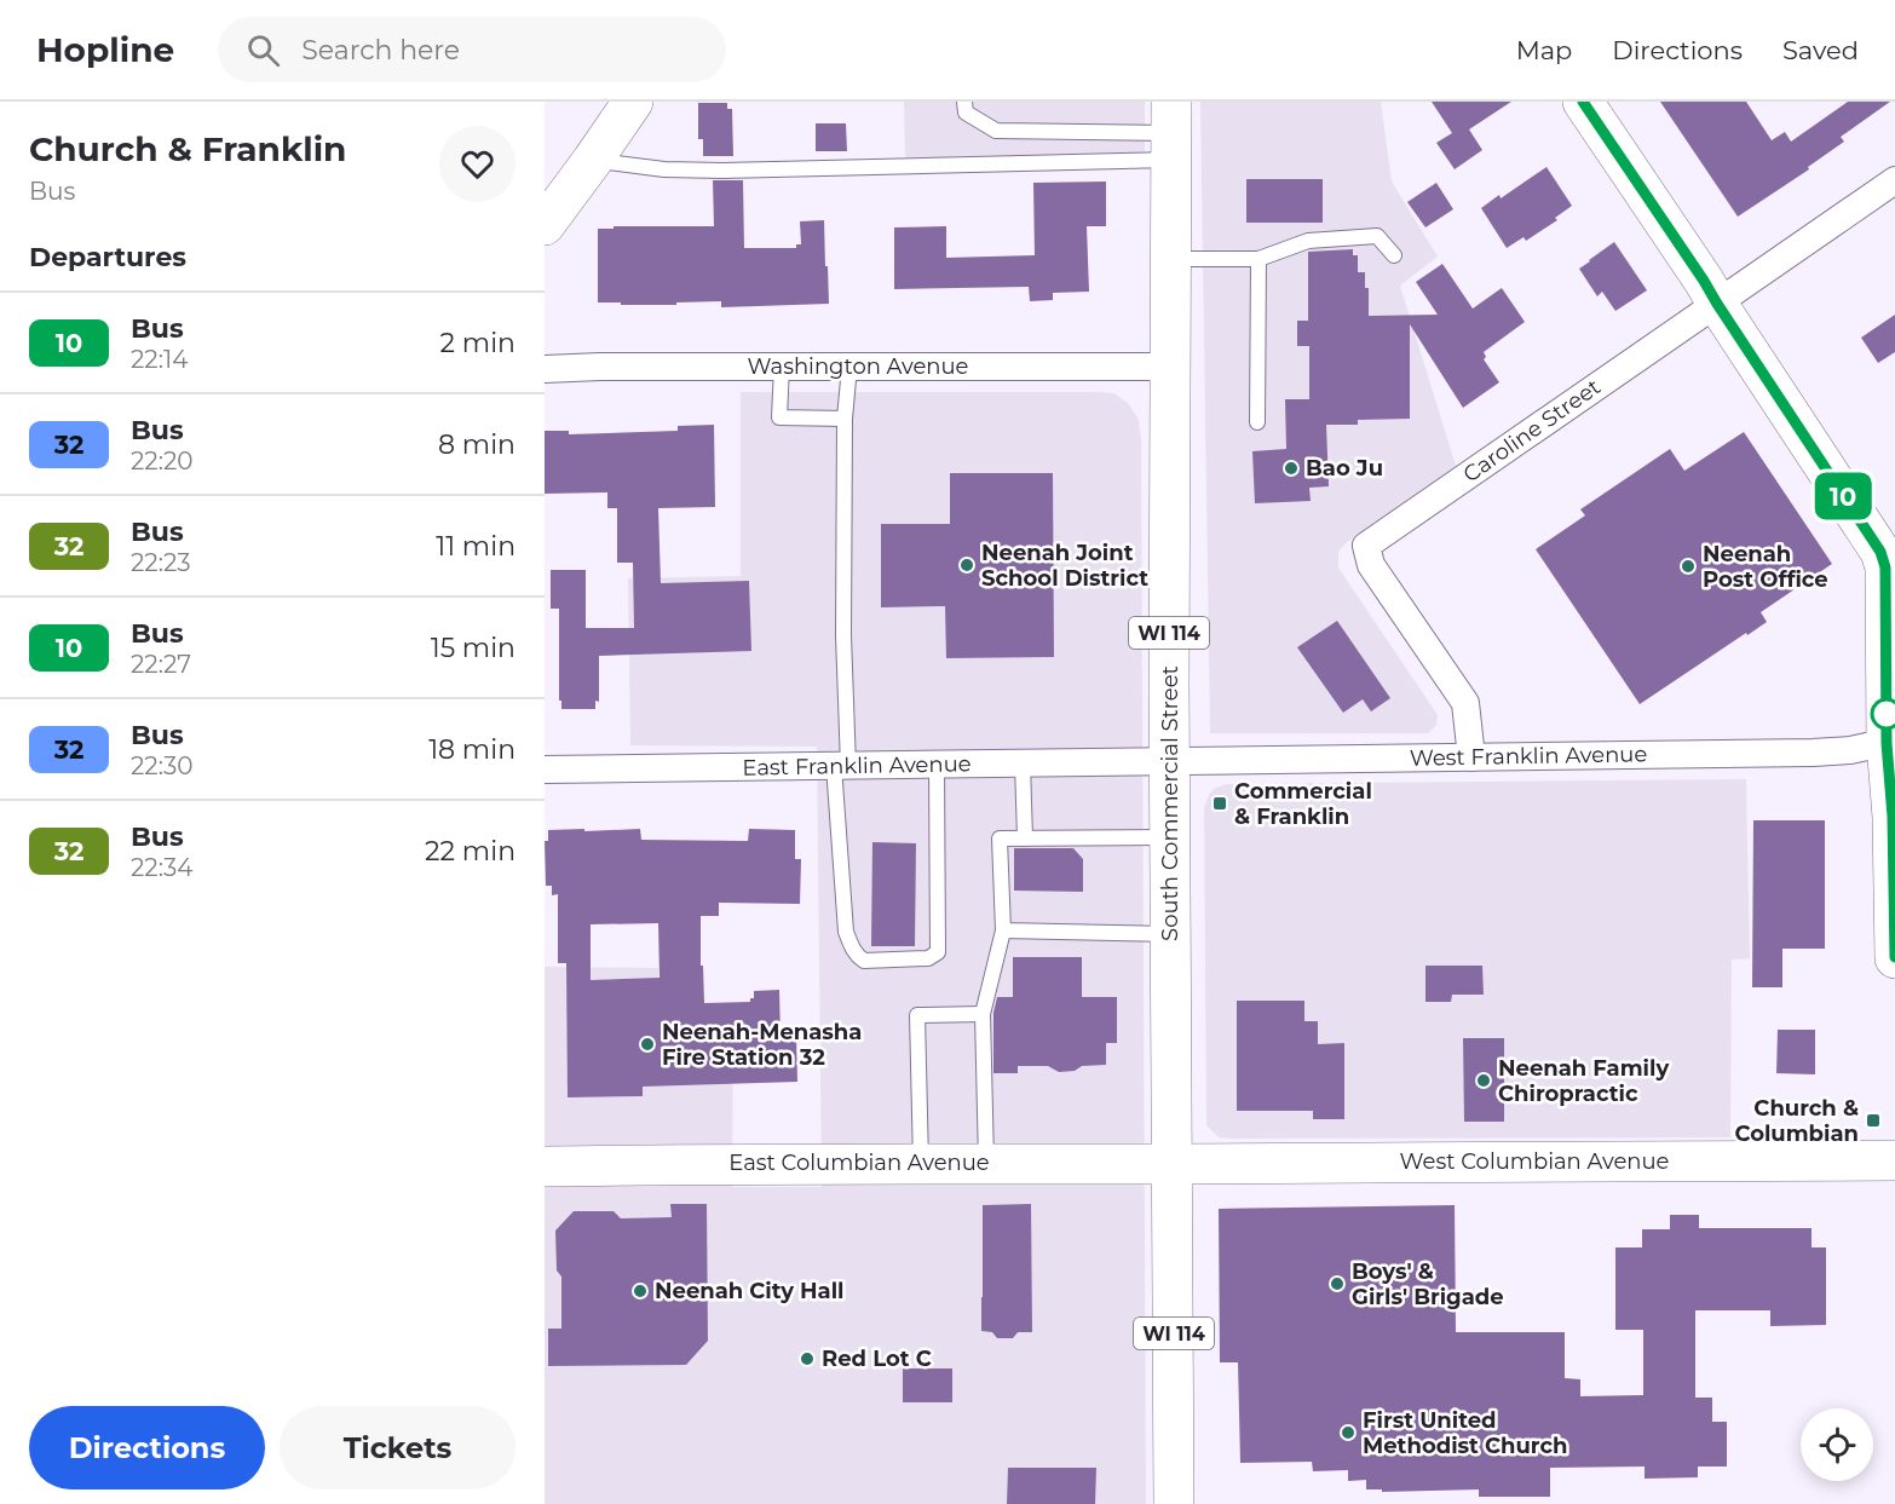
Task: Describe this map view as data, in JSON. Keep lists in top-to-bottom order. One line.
{"streets":{"main road":["WI 114","South Commercial Street","West Columbian Avenue","East Columbian Avenue"],"street":["Washington Avenue","Caroline Street","West Franklin Avenue","East Franklin Avenue"]},"crossings":[["Washington Avenue","South Commercial Street"],["Caroline Street","West Franklin Avenue"],["West Franklin Avenue","East Franklin Avenue"],["West Franklin Avenue","South Commercial Street"],["East Franklin Avenue","South Commercial Street"],["South Commercial Street","West Columbian Avenue"],["South Commercial Street","East Columbian Avenue"],["West Columbian Avenue","East Columbian Avenue"]],"places":{"other":["Bao Ju","Neenah Joint School District","Neenah Post Office","Neenah-Menasha Fire Station 32","Neenah Family Chiropractic","Boys' & Girls' Brigade","Neenah City Hall","Red Lot C","First United Methodist Church"],"transit":["Commercial & Franklin","Church & Columbian"]},"lines":["bus line 10"],"page":{"header":"Hopline","search":"Search here","nav":["Map","Directions","Saved"],"heading":[["Church & Franklin","Bus"],"Departures"],"on_map":"10","list":[{"mark":"10","name":"Bus","note":"22:14","value":"2 min"},{"mark":"32","name":"Bus","note":"22:20","value":"8 min"},{"mark":"32","name":"Bus","note":"22:23","value":"11 min"},{"mark":"10","name":"Bus","note":"22:27","value":"15 min"},{"mark":"32","name":"Bus","note":"22:30","value":"18 min"},{"mark":"32","name":"Bus","note":"22:34","value":"22 min"}],"buttons":["Directions","Tickets"]}}
